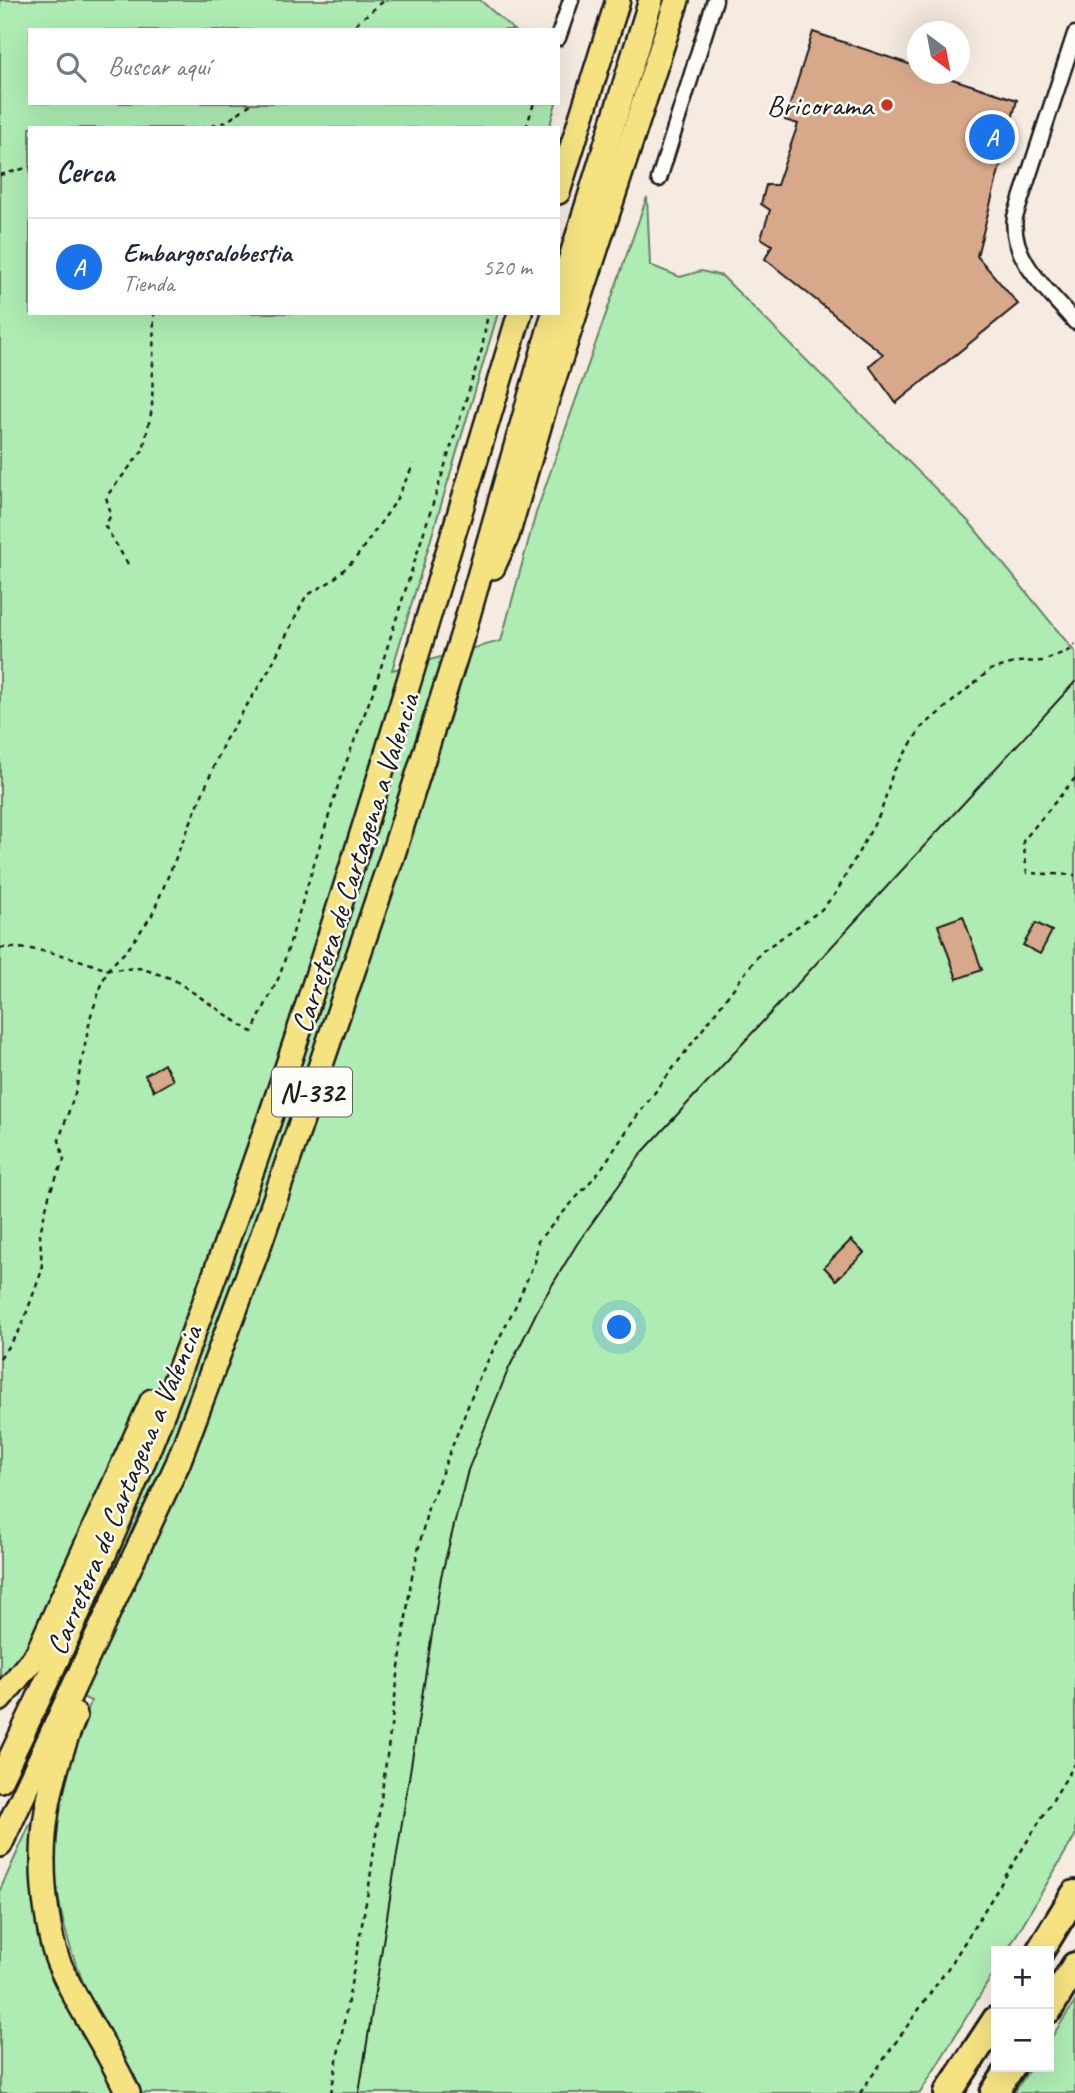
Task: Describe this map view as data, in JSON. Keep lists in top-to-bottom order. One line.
{"streets":{"highway":["Carretera de Cartagena a Valencia","N-332"]},"places":["Bricorama"],"north":"bottom right","page":{"search":"Buscar aquí","pins":"A","heading":"Cerca","list":[{"mark":"A","name":"Embargosalobestia","note":"Tienda","value":"520 m"}],"map_buttons":["+","−"]}}
